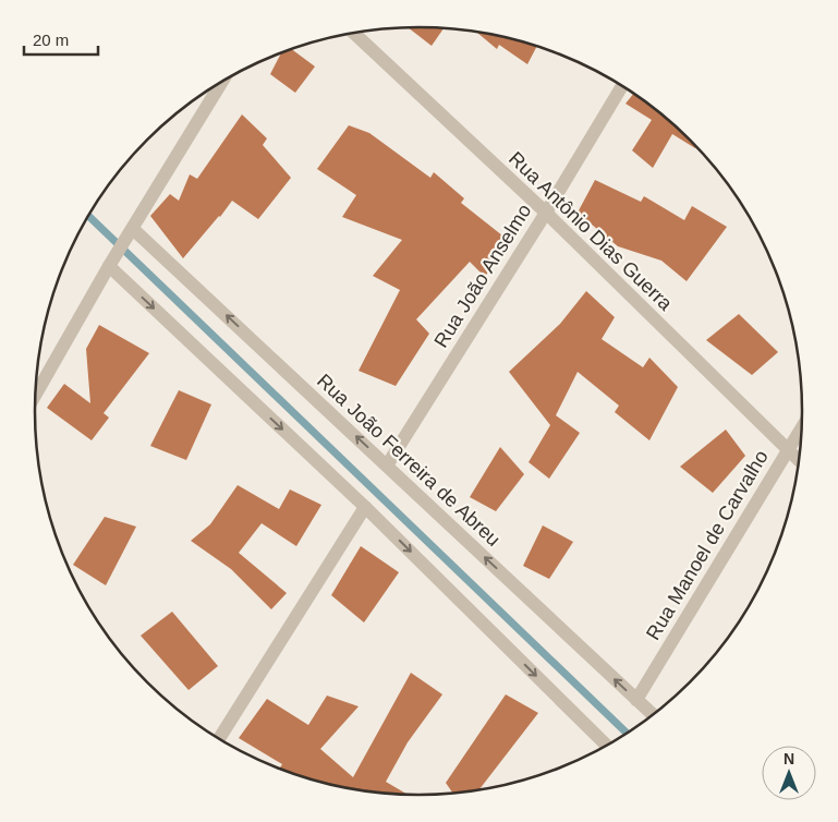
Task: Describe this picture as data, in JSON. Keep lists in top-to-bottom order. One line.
{"streets":{"street":["Rua Antônio Dias Guerra","Rua João Anselmo","Rua João Ferreira de Abreu","Rua Manoel de Carvalho"]},"crossings":[["Rua Antônio Dias Guerra","Rua João Anselmo"],["Rua Antônio Dias Guerra","Rua Manoel de Carvalho"],["Rua João Anselmo","Rua João Ferreira de Abreu"],["Rua João Ferreira de Abreu","Rua Manoel de Carvalho"]],"scale_bar":"20 m","north":"top"}
